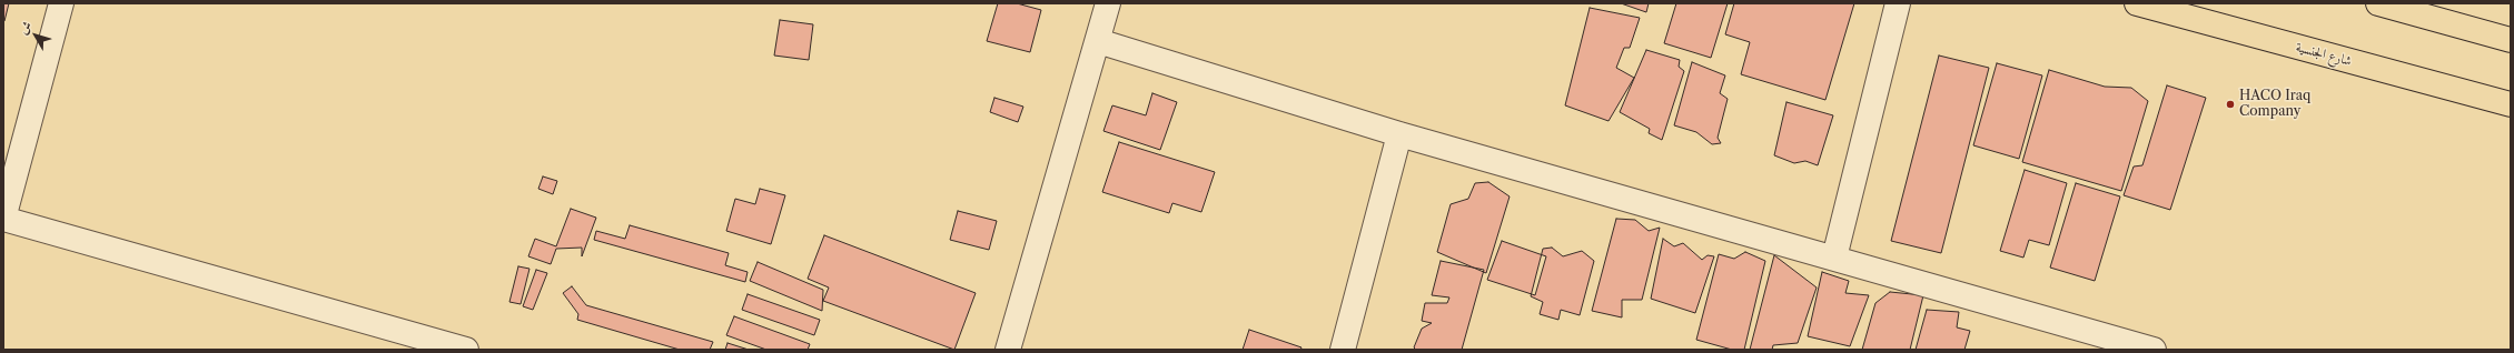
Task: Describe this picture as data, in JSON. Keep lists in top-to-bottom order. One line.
{"streets":{"main road":["شارع الجنسية"]},"places":["HACO Iraq Company"],"north":"top left"}
